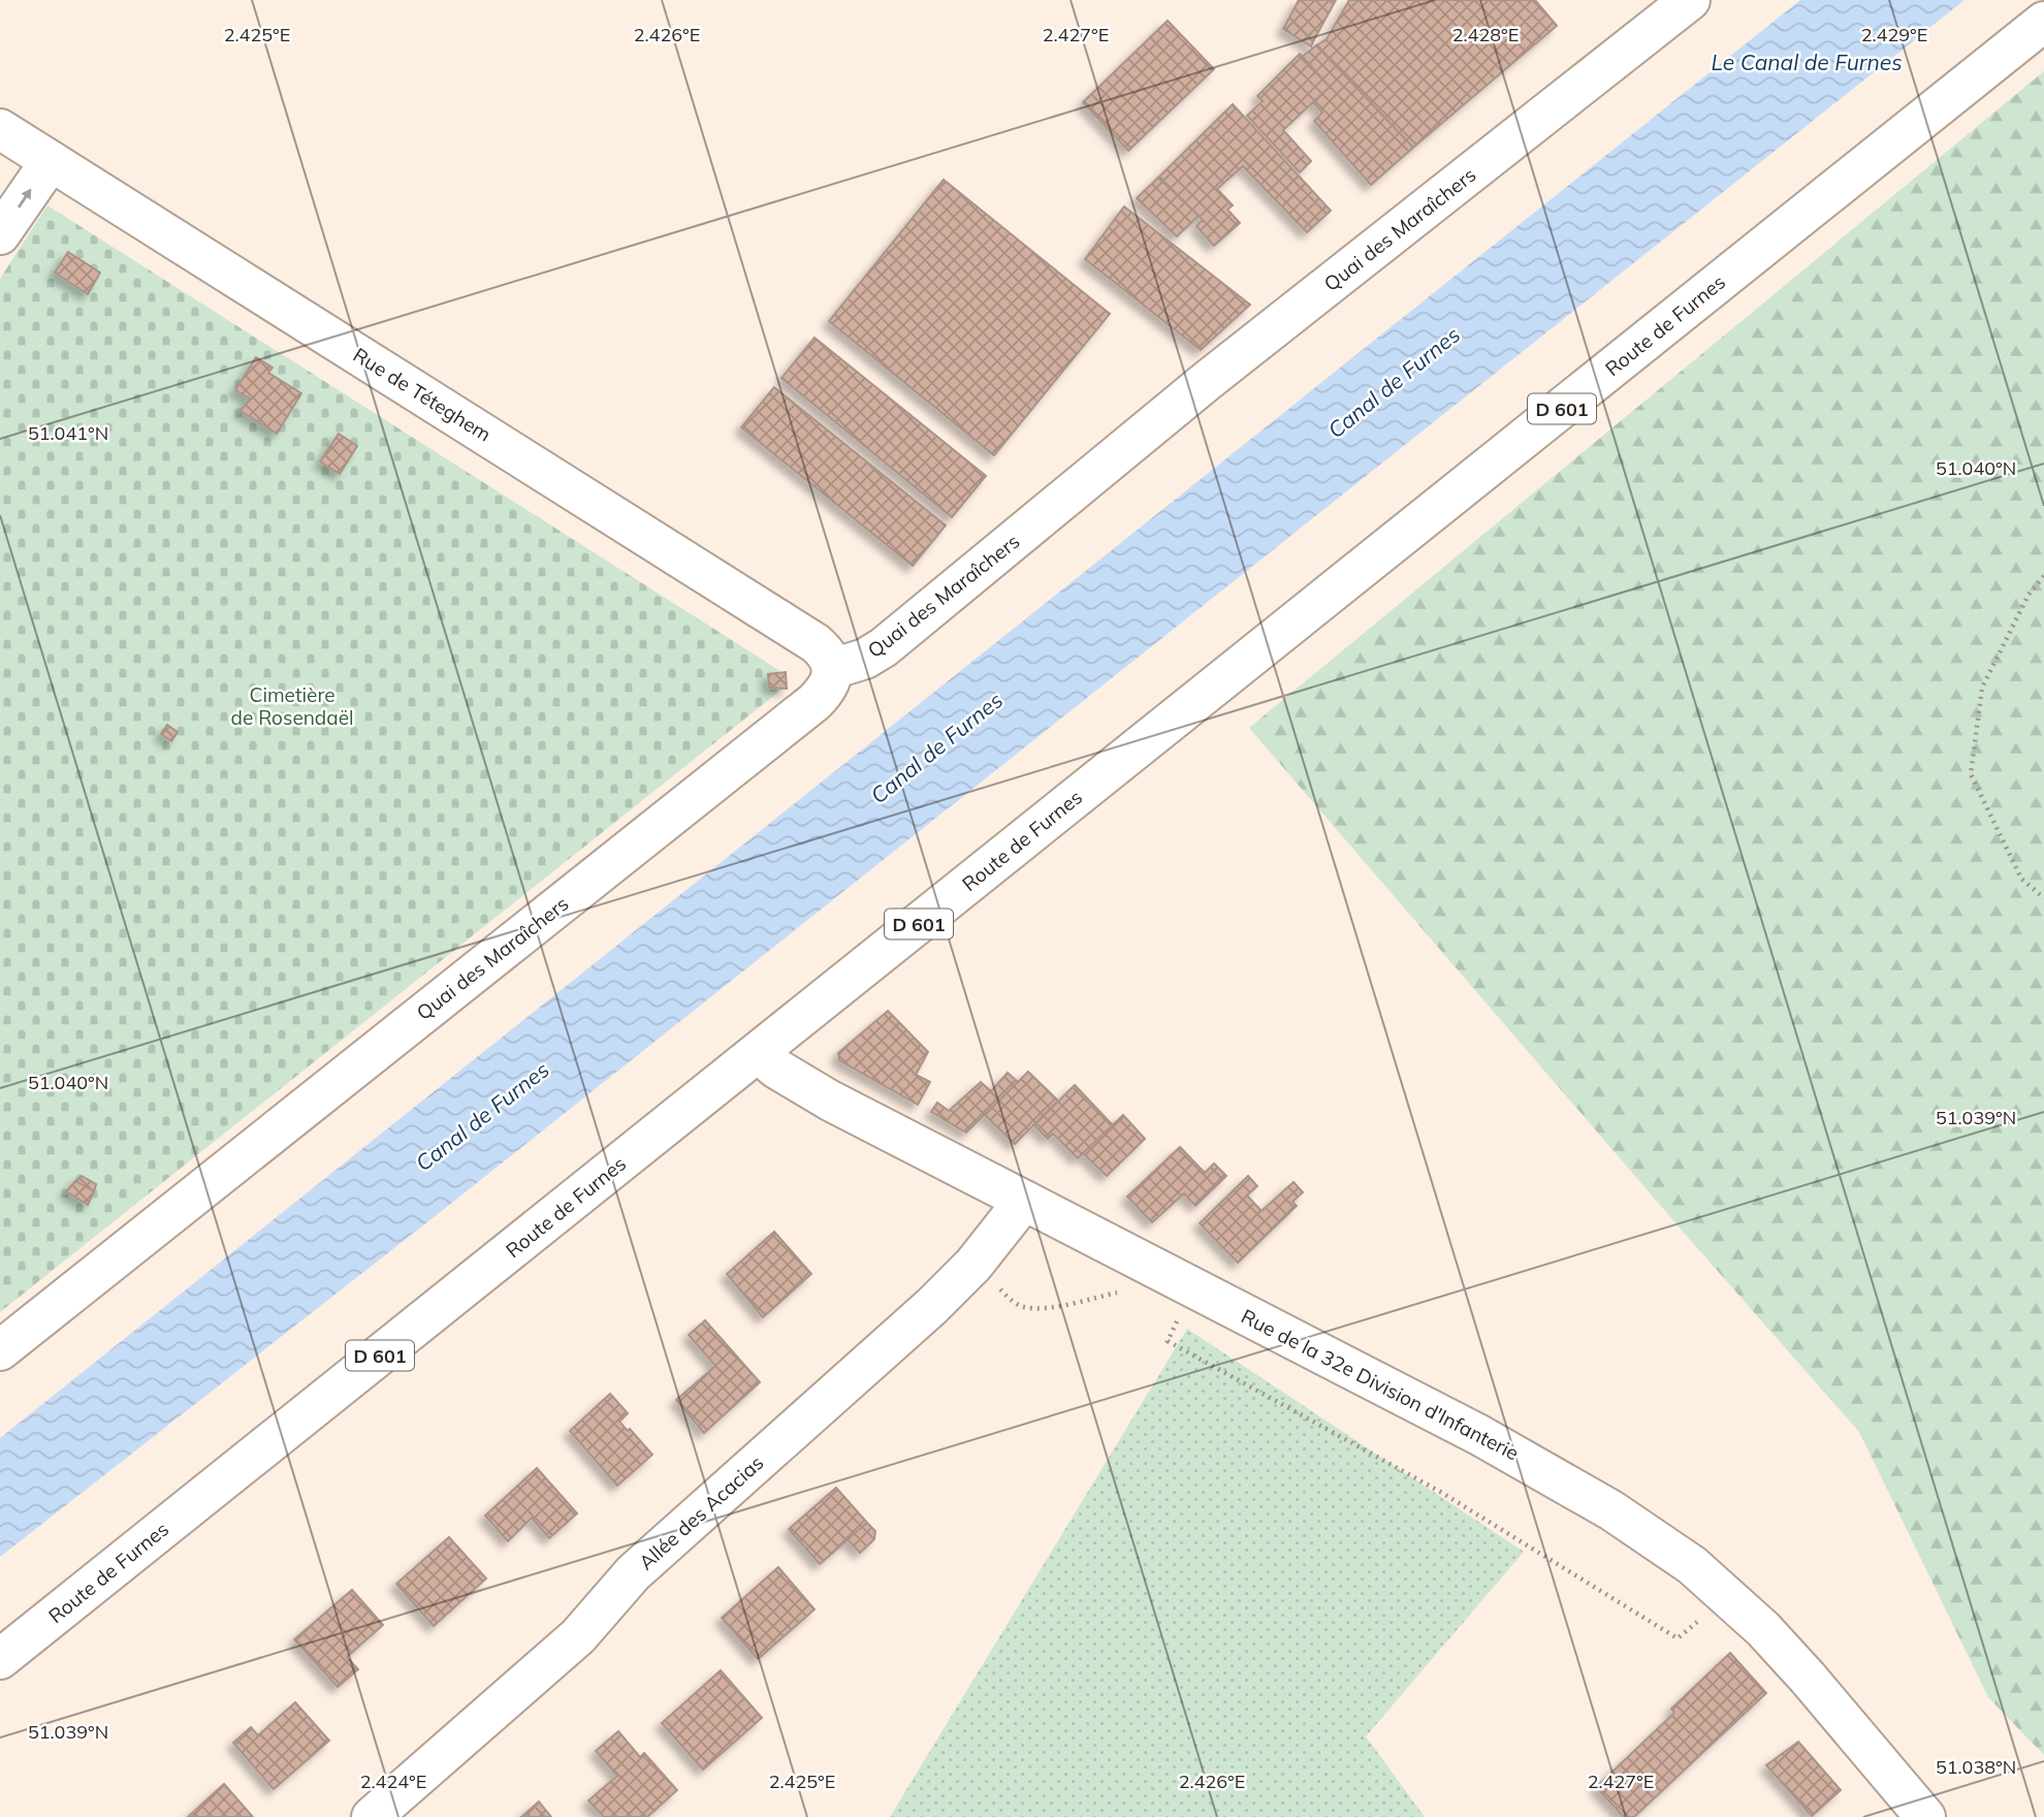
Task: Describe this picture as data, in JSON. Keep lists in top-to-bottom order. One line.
{"streets":{"street":["Quai des Maraîchers","Route de Furnes","Rue de Téteghem","D 601","Rue de la 32e Division d'Infanterie","Allée des Acacias"]},"crossings":[["Quai des Maraîchers","Rue de Téteghem"],["Route de Furnes","Rue de la 32e Division d'Infanterie"],["Rue de la 32e Division d'Infanterie","Allée des Acacias"]],"water":["Le Canal de Furnes","Canal de Furnes"],"parks":["Cimetière de Rosendaël"],"coordinates":["2.425°E","2.426°E","2.427°E","2.428°E","2.429°E","51.041°N","51.040°N","51.039°N","51.038°N","2.424°E"]}
